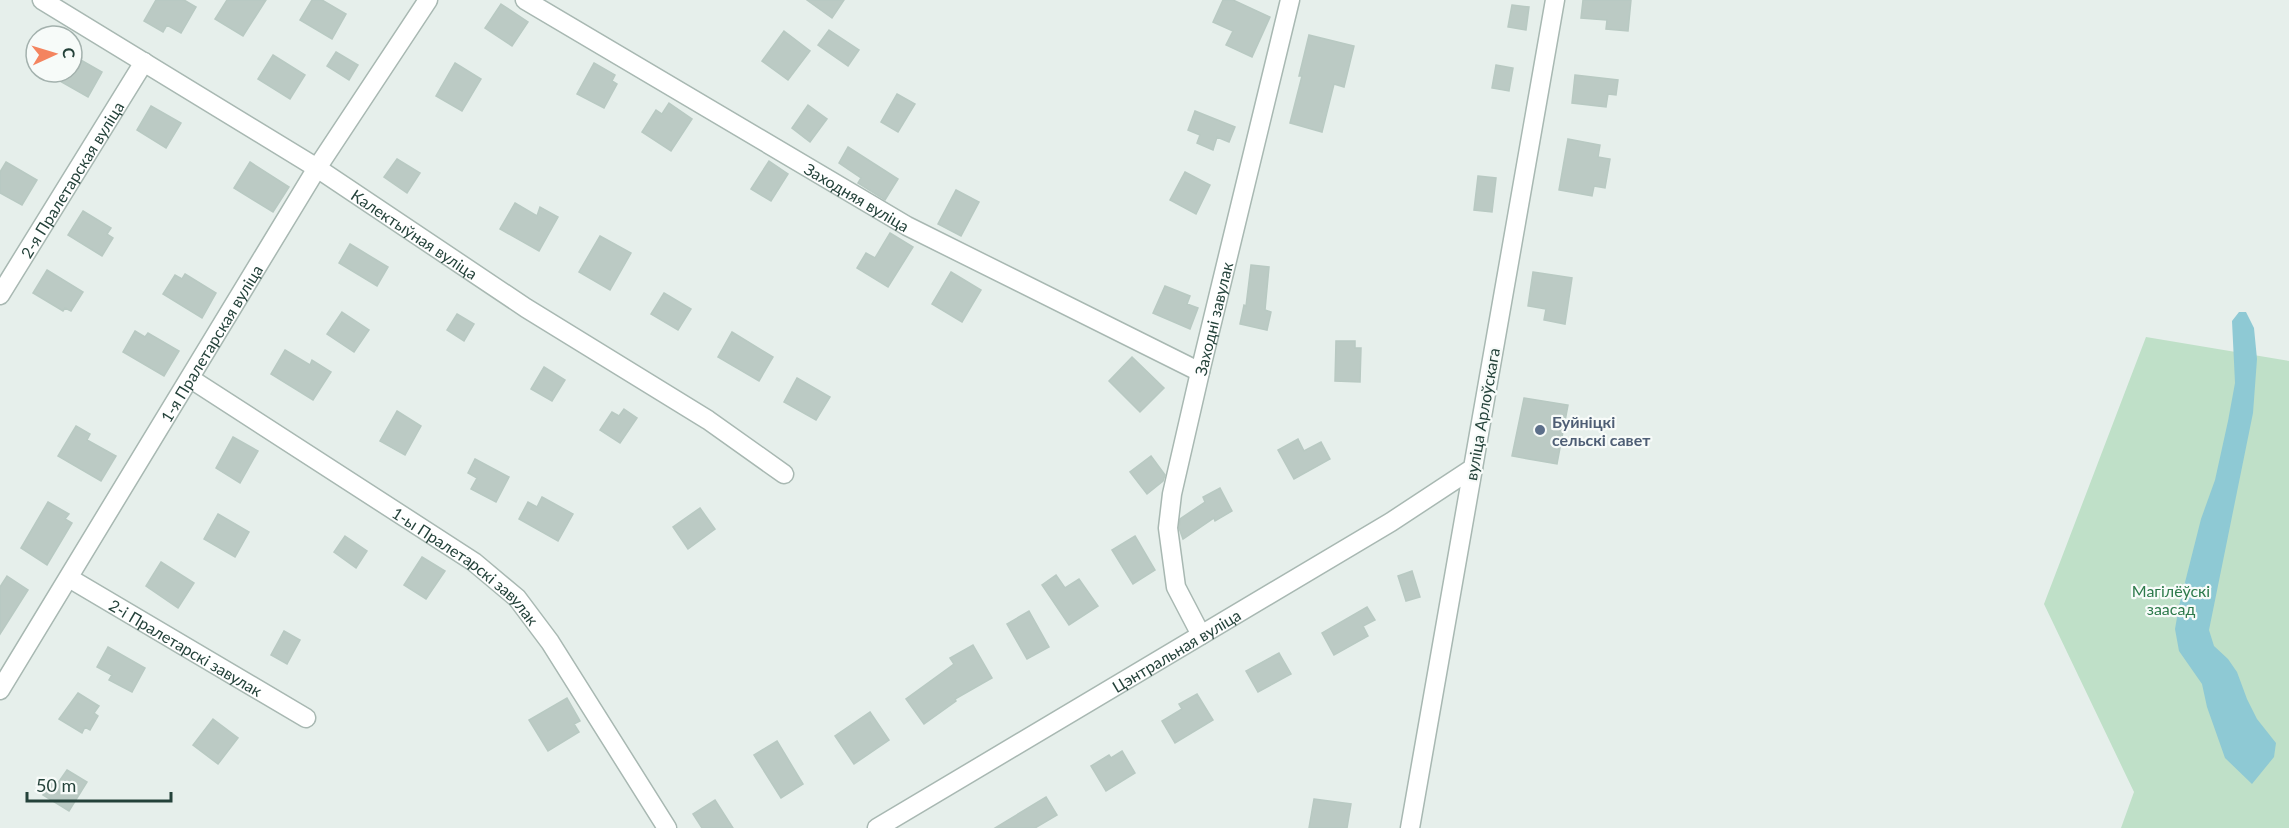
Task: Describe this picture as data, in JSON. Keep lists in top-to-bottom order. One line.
{"streets":{"street":["2-я Пралетарская вуліца","Заходняя вуліца","Калектыўная вуліца","Заходні завулак","1-я Пралетарская вуліца","вуліца Арлоўскага","1-ы Пралетарскі завулак","2-і Пралетарскі завулак","Цэнтральная вуліца"]},"crossings":[["2-я Пралетарская вуліца","Калектыўная вуліца"],["Заходняя вуліца","Заходні завулак"],["Калектыўная вуліца","1-я Пралетарская вуліца"],["Заходні завулак","Цэнтральная вуліца"],["1-я Пралетарская вуліца","1-ы Пралетарскі завулак"],["1-я Пралетарская вуліца","2-і Пралетарскі завулак"],["вуліца Арлоўскага","Цэнтральная вуліца"]],"parks":["Магілёўскі заасад"],"places":["Буйніцкі сельскі савет"],"scale_bar":"50 m","north":"right"}
